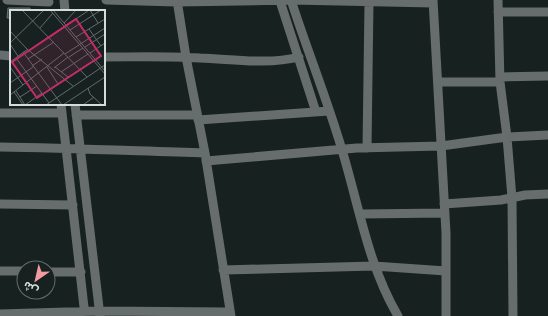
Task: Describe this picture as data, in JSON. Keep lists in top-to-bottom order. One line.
{"north":"bottom left"}
